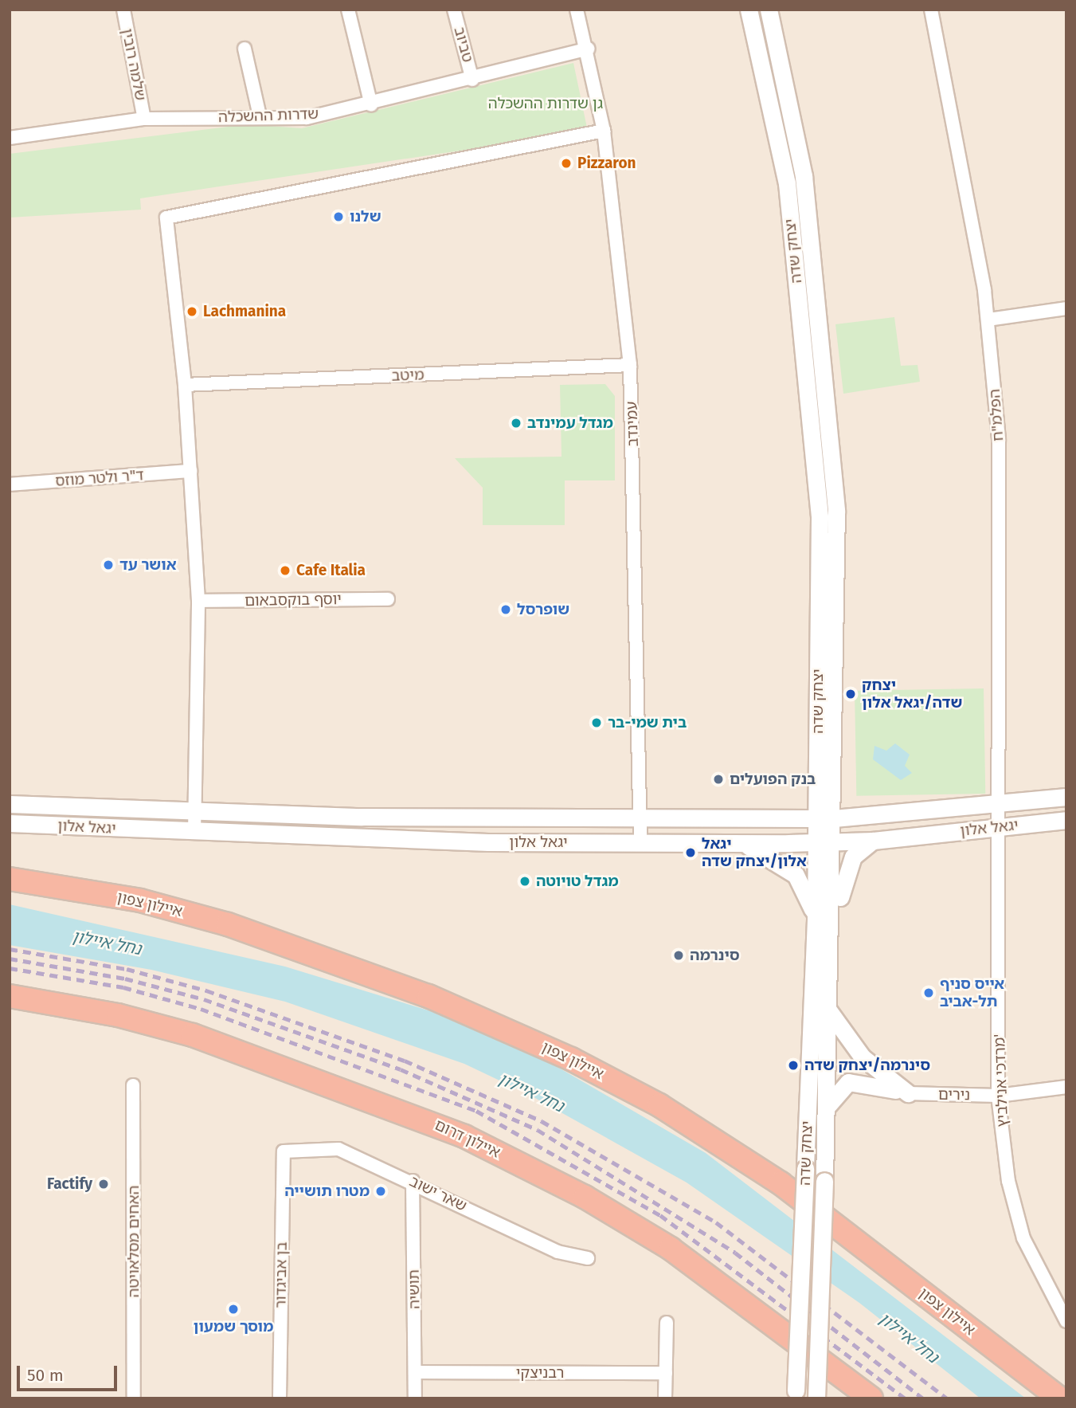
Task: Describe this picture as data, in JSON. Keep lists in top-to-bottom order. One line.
{"streets":{"highway":["איילון צפון","איילון דרום"],"street":["טביוב","שלמה רובין","שדרות ההשכלה","יצחק שדה","מיטב","הפלמ\"ח","עמינדב","ד\"ר ולטר מוזס","יוסף בוקסבאום","יגאל אלון","מרדכי אנילביץ'","נירים","שאר ישוב","האחים מסלאויטה","בן אביגדור","תושיה","רבניצקי"]},"crossings":[["טביוב","שדרות ההשכלה"],["שלמה רובין","שדרות ההשכלה"],["שדרות ההשכלה","עמינדב"],["יצחק שדה","יגאל אלון"],["מיטב","עמינדב"],["הפלמ\"ח","יגאל אלון"],["הפלמ\"ח","מרדכי אנילביץ'"],["עמינדב","יגאל אלון"],["יגאל אלון","מרדכי אנילביץ'"],["מרדכי אנילביץ'","נירים"],["שאר ישוב","בן אביגדור"],["שאר ישוב","תושיה"],["תושיה","רבניצקי"]],"water":["נחל איילון"],"parks":["גן שדרות ההשכלה"],"places":["Pizzaron","שלנו","Lachmanina","מגדל עמינדב","אושר עד","Cafe Italia","שופרסל","יצחק שדה/יגאל אלון","בית שמי-בר","בנק הפועלים","יגאל אלון/יצחק שדה","מגדל טויוטה","סינרמה","אייס סניף תל-אביב","סינרמה/יצחק שדה","Factify","מטרו תושייה","מוסך שמעון"],"scale_bar":"50 m"}
